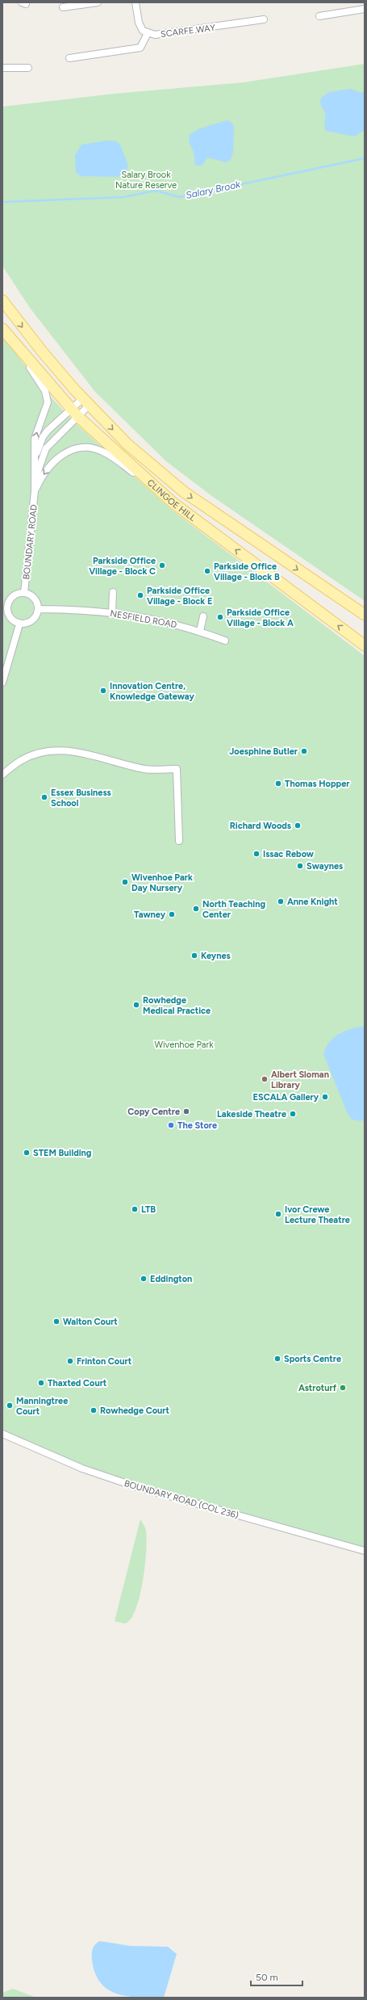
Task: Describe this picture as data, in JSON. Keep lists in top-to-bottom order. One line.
{"streets":{"main road":["CLINGOE HILL"],"street":["SCARFE WAY","BOUNDARY ROAD","NESFIELD ROAD","BOUNDARY ROAD (COL 236)"]},"crossings":[["CLINGOE HILL","BOUNDARY ROAD"],["BOUNDARY ROAD","NESFIELD ROAD"]],"water":["Salary Brook"],"parks":["Salary Brook Nature Reserve","Wivenhoe Park"],"places":["Parkside Office Village - Block C","Parkside Office Village - Block B","Parkside Office Village - Block E","Parkside Office Village - Block A","Innovation Centre, Knowledge Gateway","Joesphine Butler","Thomas Hopper","Essex Business School","Richard Woods","Issac Rebow","Swaynes","Wivenhoe Park Day Nursery","Anne Knight","North Teaching Center","Tawney","Keynes","Rowhedge Medical Practice","Albert Sloman Library","ESCALA Gallery","Copy Centre","Lakeside Theatre","The Store","STEM Building","LTB","Ivor Crewe Lecture Theatre","Eddington","Walton Court","Sports Centre","Frinton Court","Thaxted Court","Astroturf","Manningtree Court","Rowhedge Court"],"scale_bar":"50 m"}
